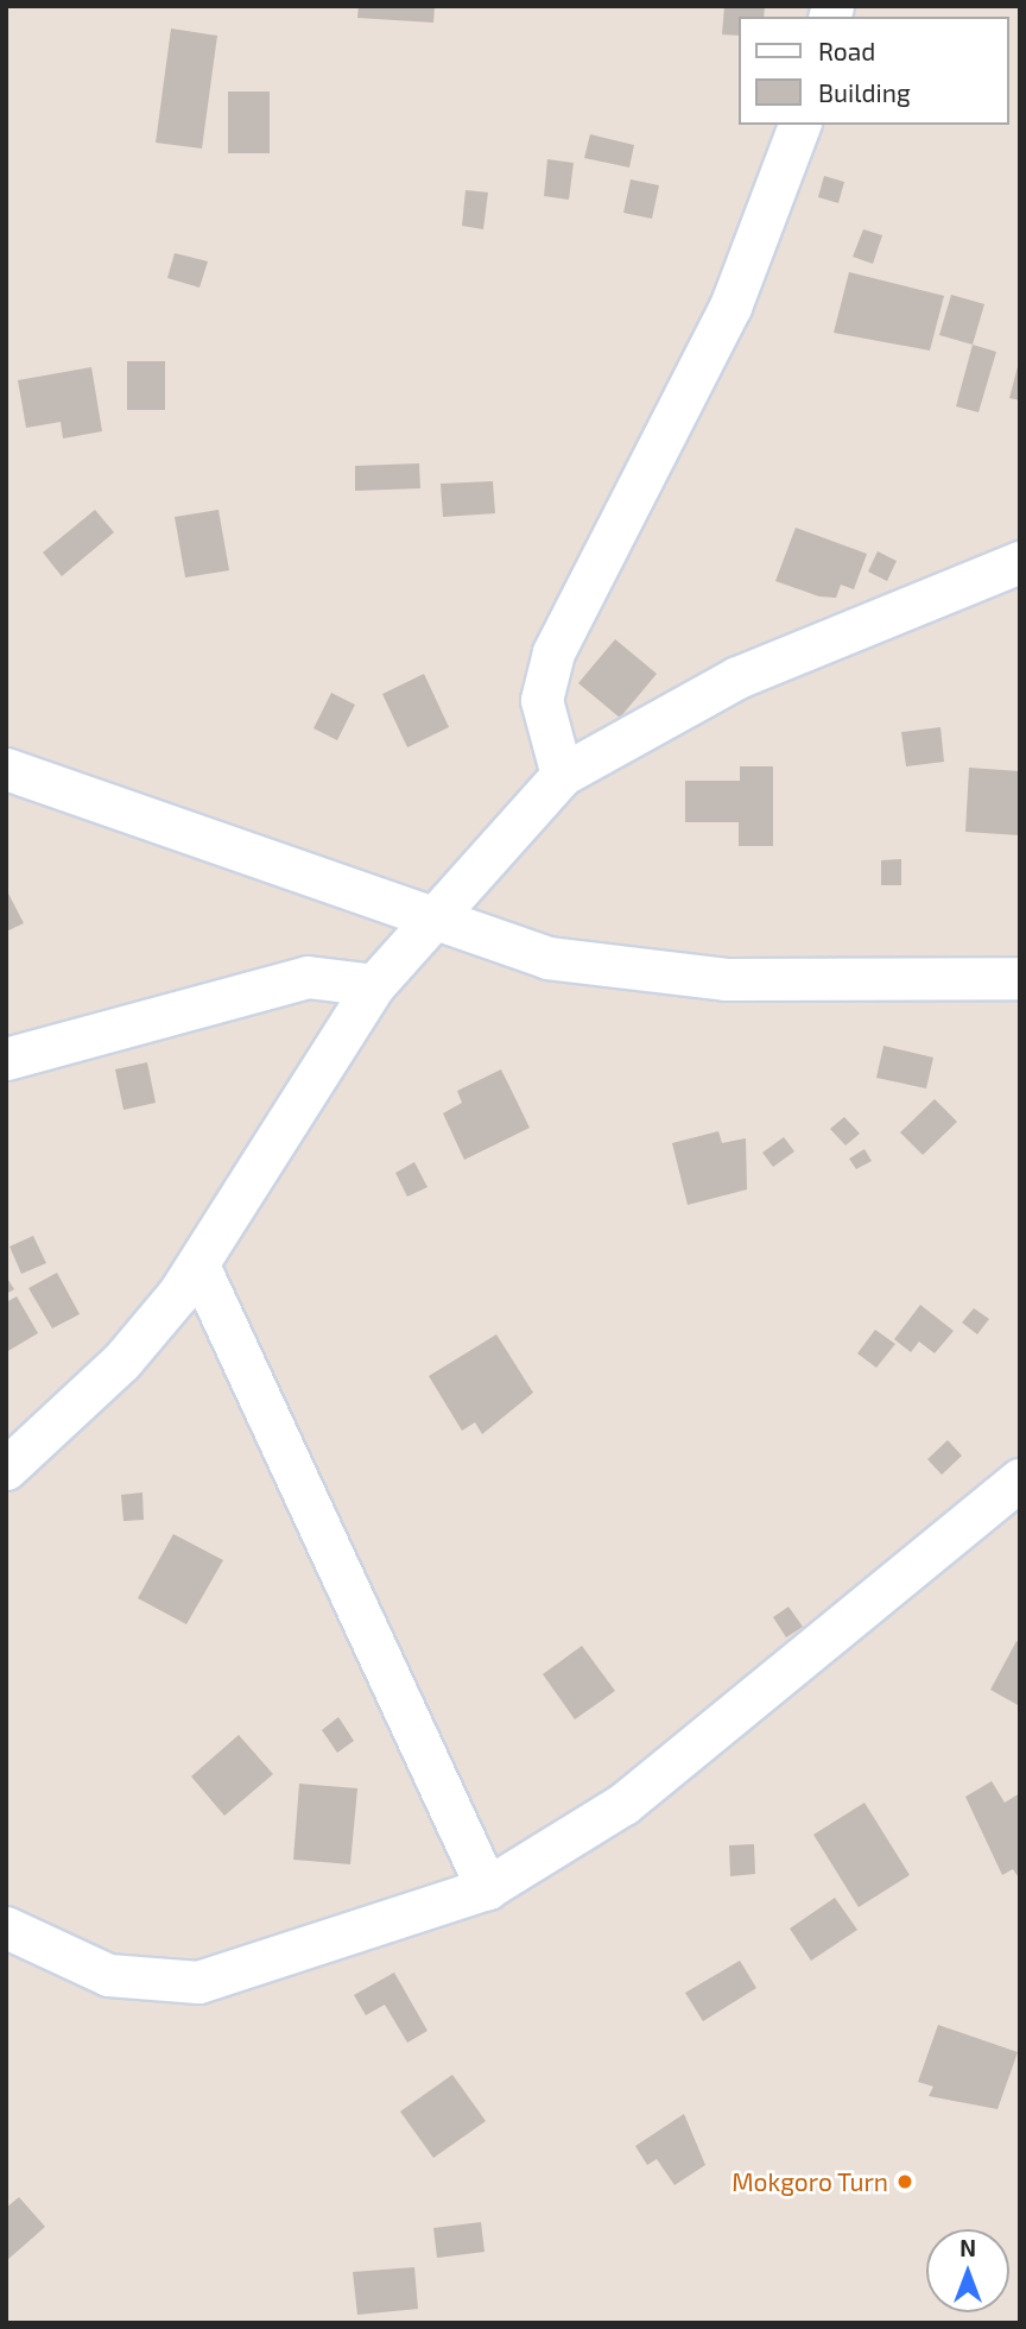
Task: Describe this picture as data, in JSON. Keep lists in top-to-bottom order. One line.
{"places":["Mokgoro Turn"],"legend":["Road","Building"],"north":"top"}
